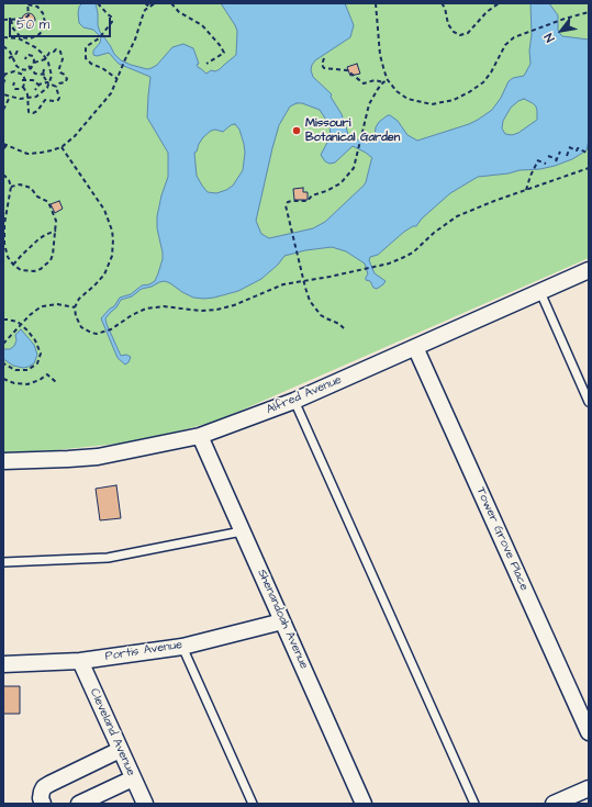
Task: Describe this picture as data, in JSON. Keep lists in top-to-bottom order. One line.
{"streets":{"street":["Alfred Avenue","Tower Grove Place","Shenandoah Avenue","Portis Avenue","Cleveland Avenue"]},"crossings":[["Alfred Avenue","Tower Grove Place"],["Alfred Avenue","Shenandoah Avenue"],["Shenandoah Avenue","Portis Avenue"],["Portis Avenue","Cleveland Avenue"]],"places":["Missouri Botanical Garden"],"scale_bar":"50 m","north":"bottom left"}
